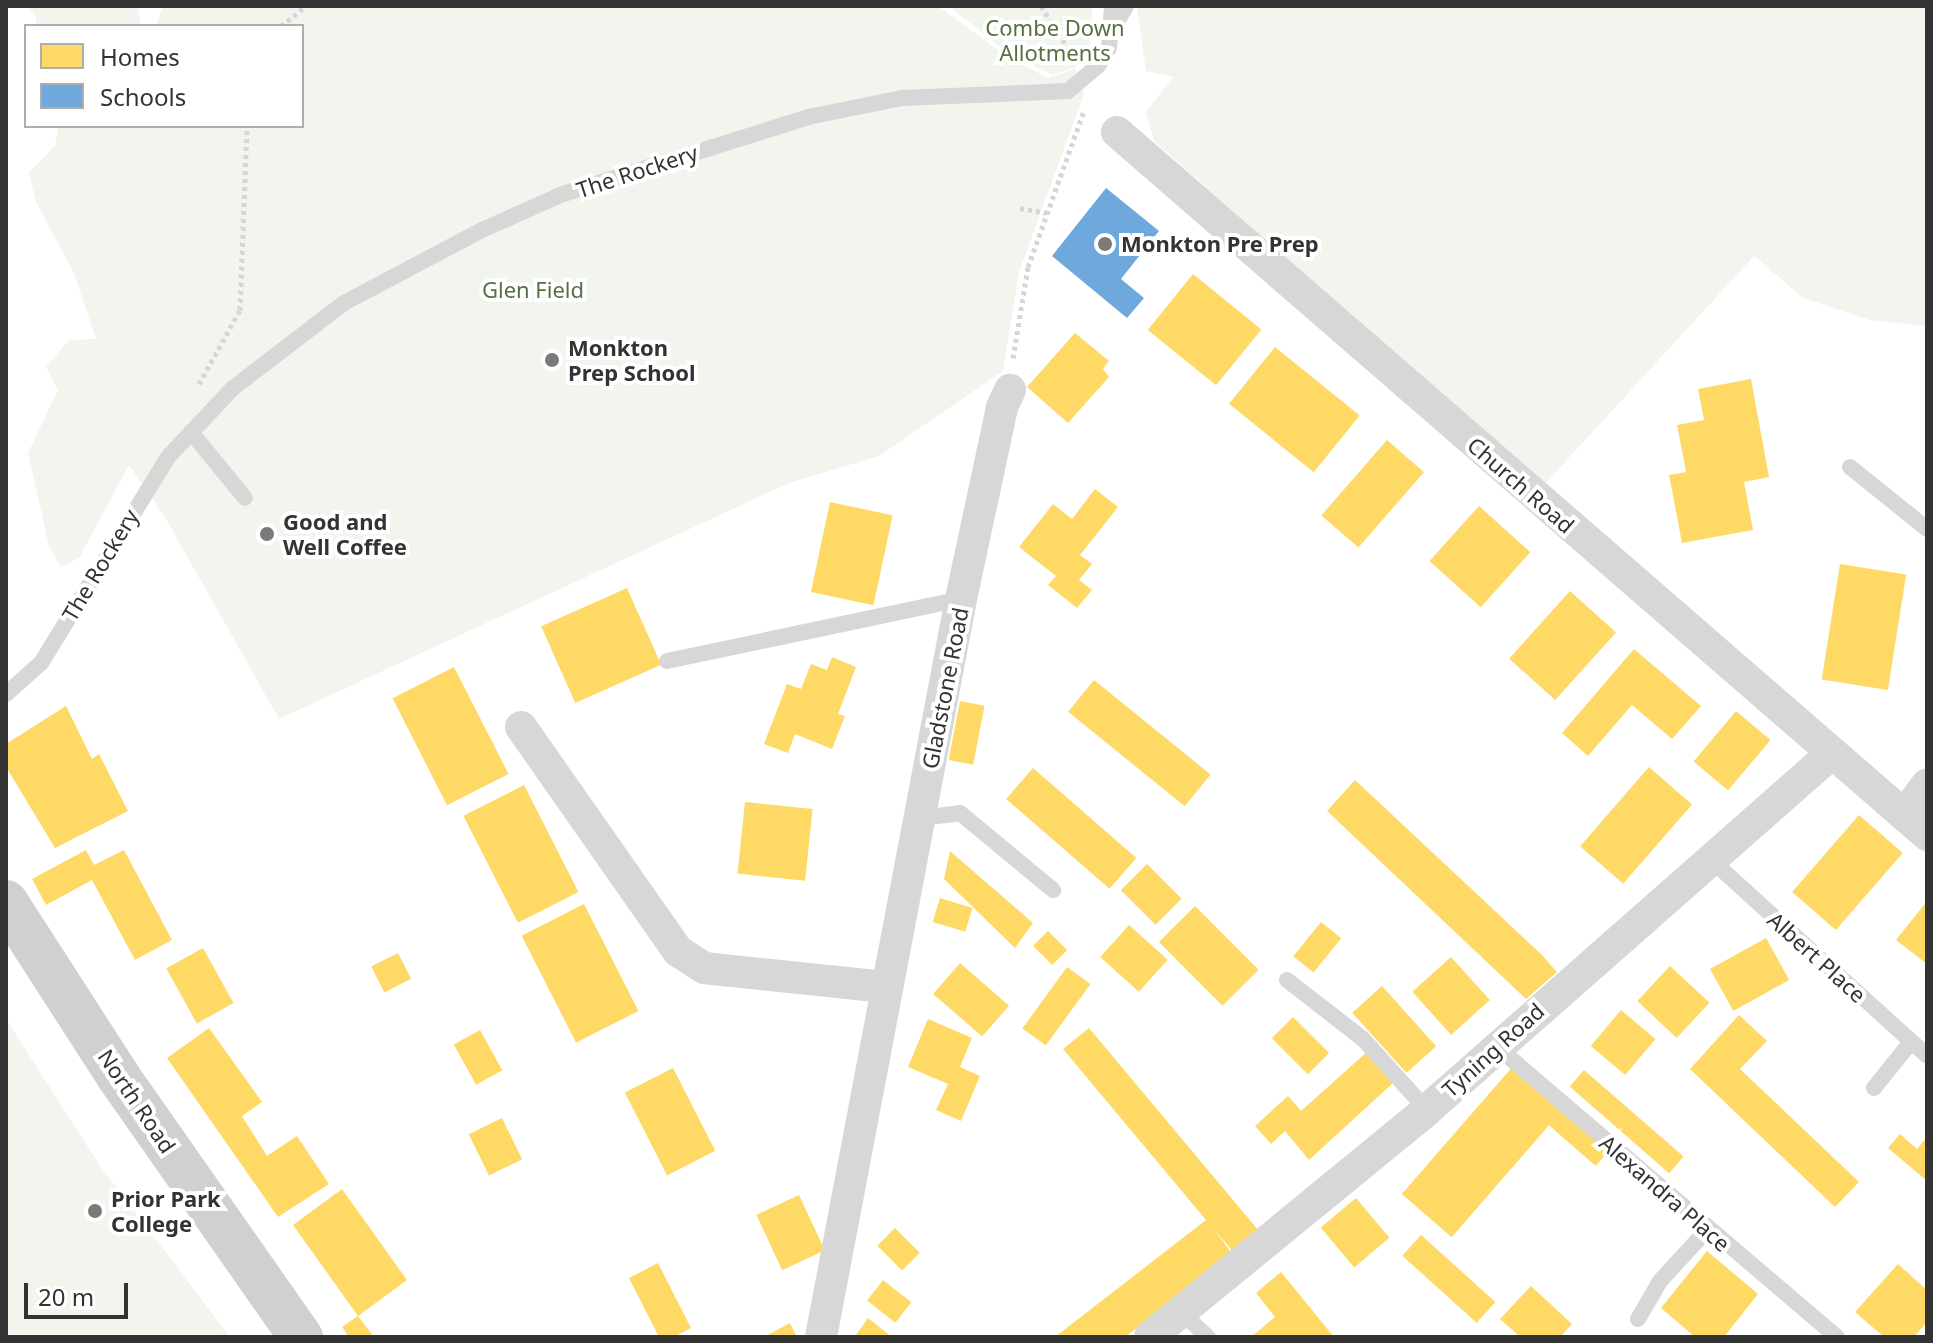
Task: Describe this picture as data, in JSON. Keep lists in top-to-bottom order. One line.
{"streets":{"street":["Church Road","Gladstone Road","Tyning Road","North Road"],"lane":["The Rockery","Albert Place","Alexandra Place"]},"crossings":[["Church Road","Tyning Road"],["Albert Place","Tyning Road"],["Tyning Road","Alexandra Place"]],"parks":["Combe Down Allotments","Glen Field"],"places":["Monkton Pre Prep","Monkton Prep School","Good and Well Coffee","Prior Park College"],"legend":["Homes","Schools"],"scale_bar":"20 m"}
